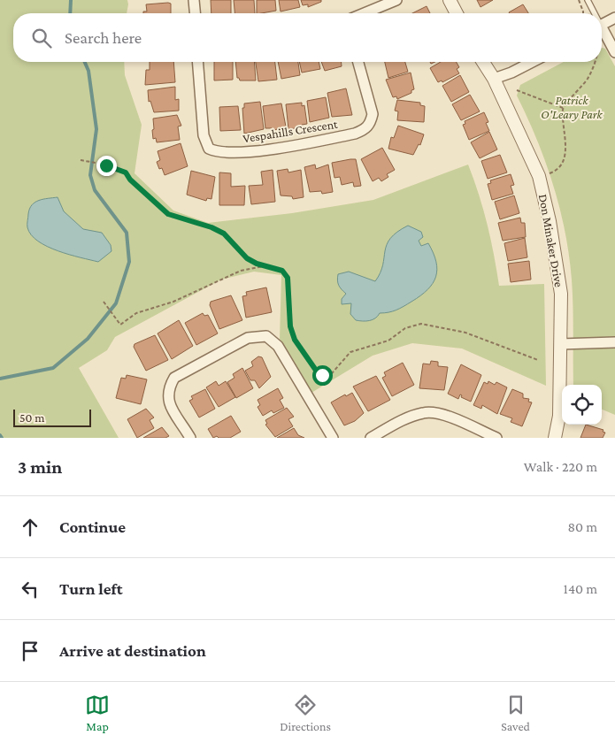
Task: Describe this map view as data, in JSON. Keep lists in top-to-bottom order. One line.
{"streets":{"street":["Vespahills Crescent","Don Minaker Drive"]},"parks":["Patrick O'Leary Park"],"scale_bar":"50 m","page":{"search":"Search here","scale":"50 m","heading":["3 min","Walk · 220 m"],"list":[["Continue","80 m"],["Turn left","140 m"],"Arrive at destination"],"nav":["Map","Directions","Saved"]}}
